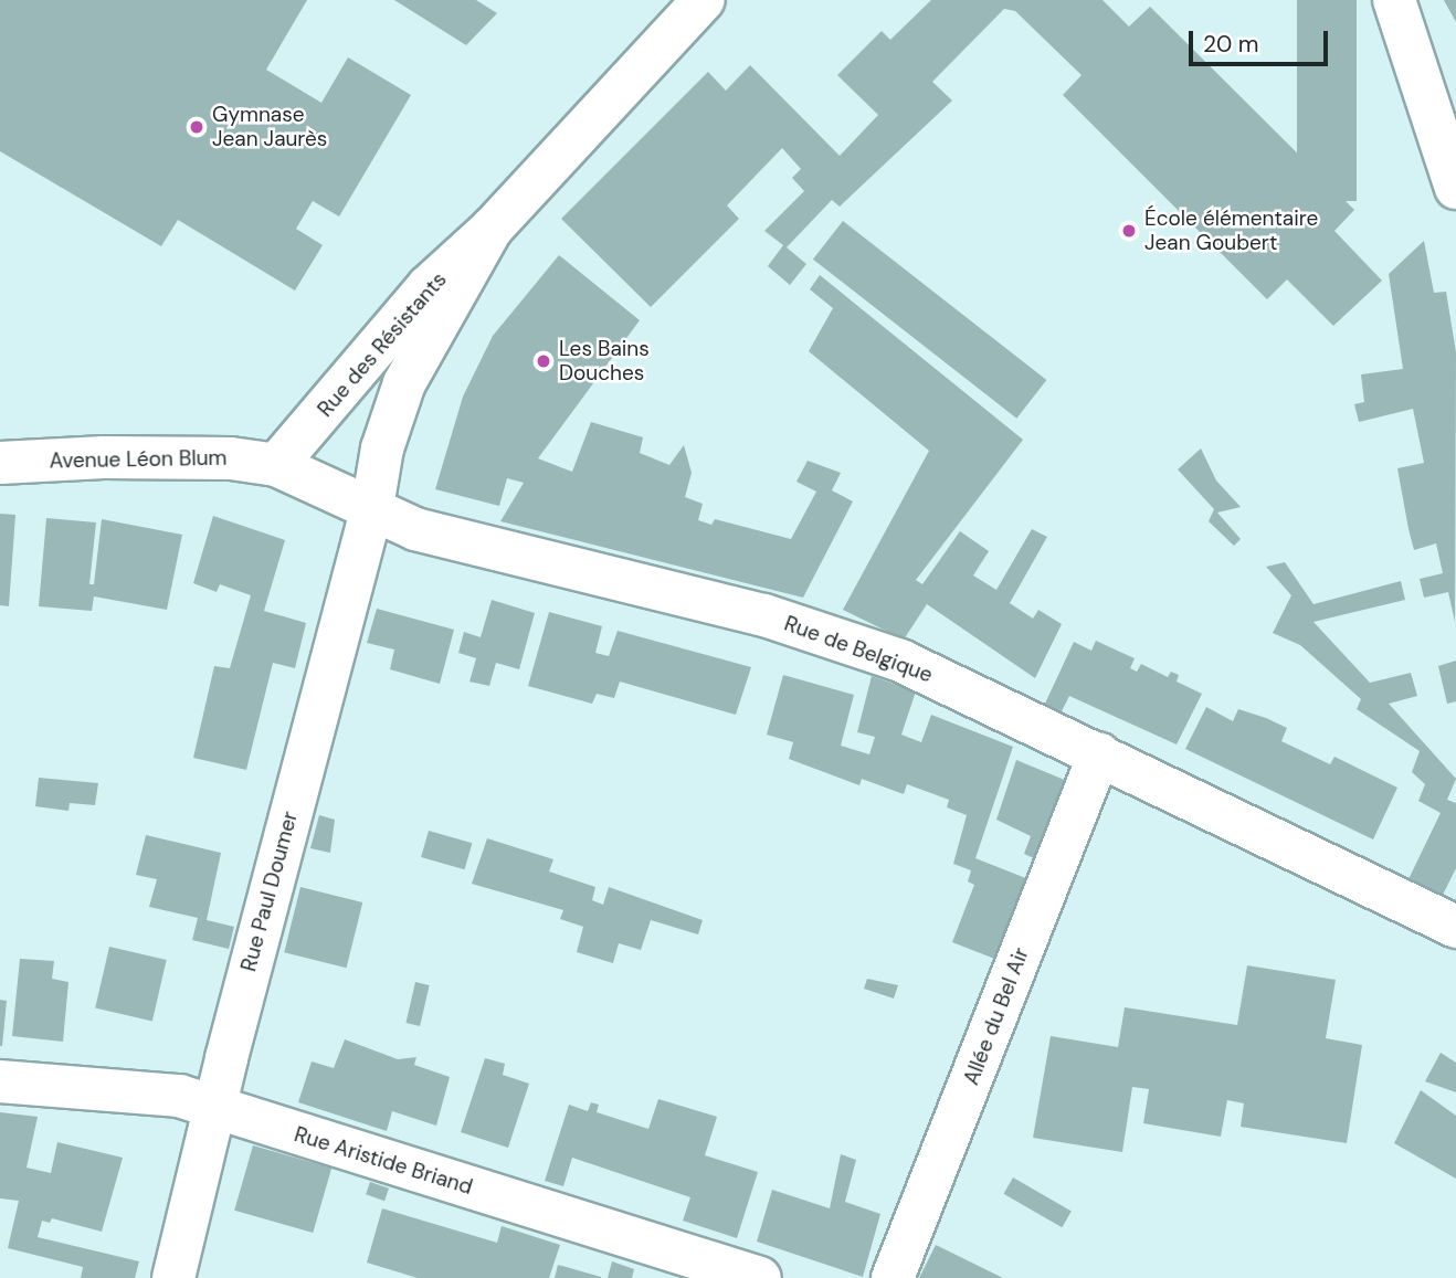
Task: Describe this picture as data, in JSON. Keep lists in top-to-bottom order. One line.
{"streets":{"street":["Rue des Résistants","Avenue Léon Blum","Rue de Belgique","Rue Paul Doumer","Allée du Bel Air","Rue Aristide Briand"]},"crossings":[["Rue des Résistants","Avenue Léon Blum"],["Rue des Résistants","Rue de Belgique"],["Rue des Résistants","Rue Paul Doumer"],["Avenue Léon Blum","Rue de Belgique"],["Rue de Belgique","Rue Paul Doumer"],["Rue de Belgique","Allée du Bel Air"],["Rue Paul Doumer","Rue Aristide Briand"]],"places":["Gymnase Jean Jaurès","École élémentaire Jean Goubert","Les Bains Douches"],"scale_bar":"20 m"}
